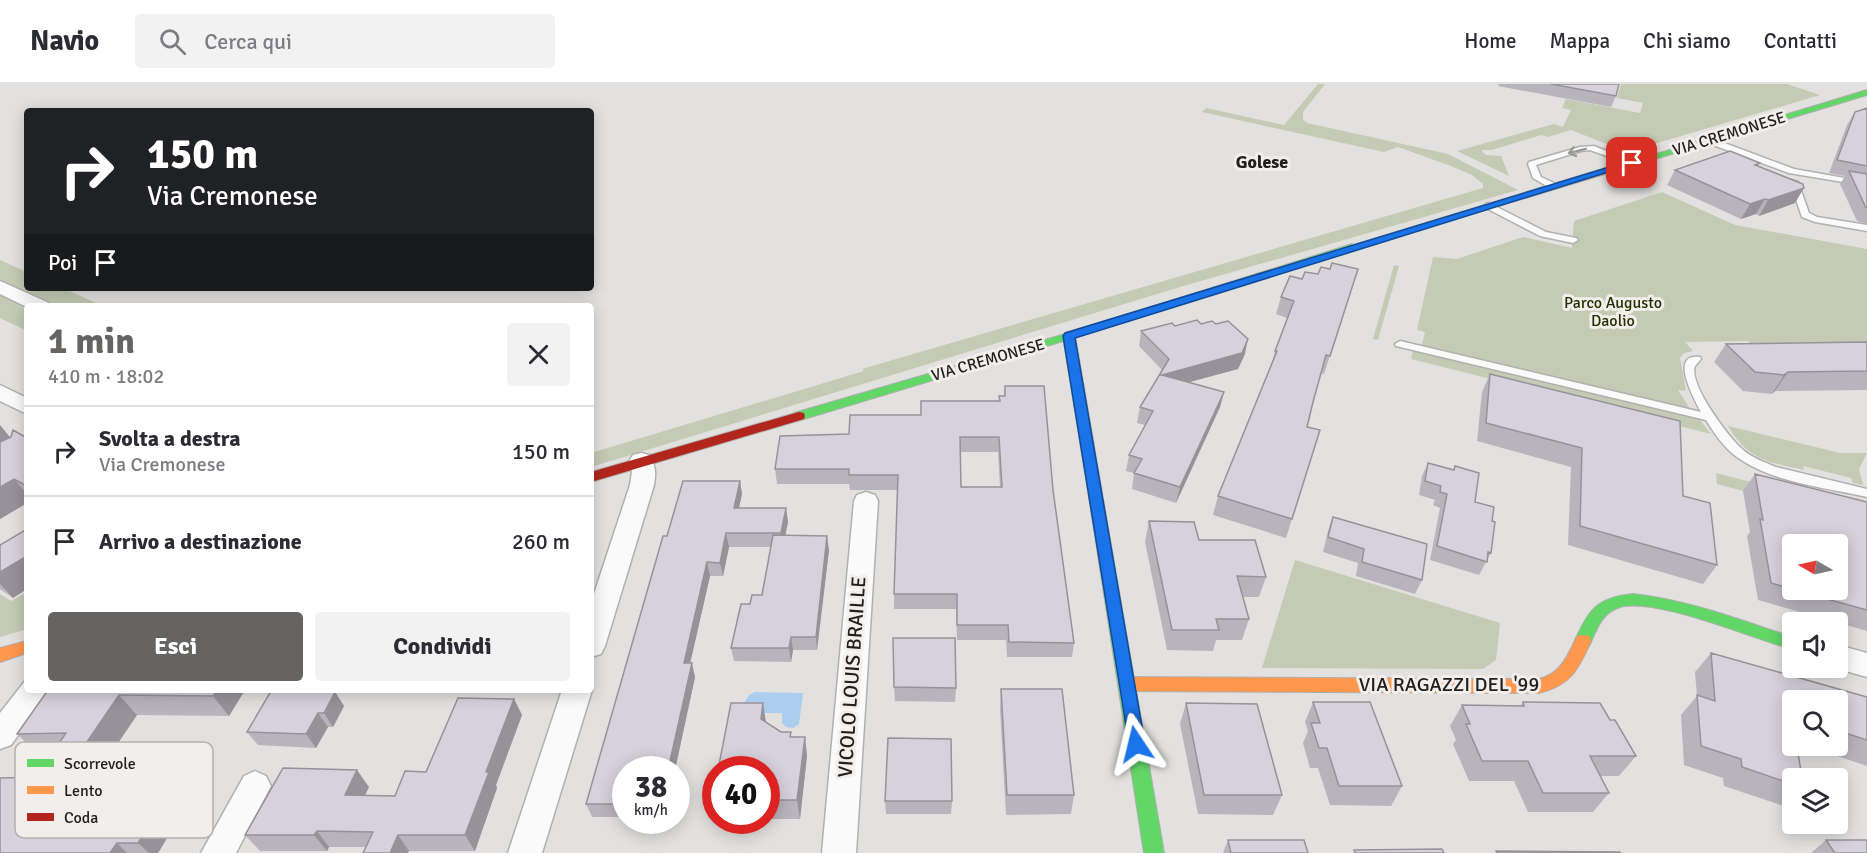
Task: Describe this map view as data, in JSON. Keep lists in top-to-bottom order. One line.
{"streets":{"main road":["VIA CREMONESE","VIA RAGAZZI DEL '99"],"street":["VICOLO LOUIS BRAILLE"]},"districts":["Golese"],"parks":["Parco Augusto Daolio"],"legend":["Scorrevole","Lento","Coda"],"north":"left","page":{"header":"Navio","search":"Cerca qui","nav":["Home","Mappa","Chi siamo","Contatti"],"turn":["150 m","Via Cremonese"],"then":"Poi","heading":["1 min","410 m · 18:02"],"list":[{"name":"Svolta a destra","note":"Via Cremonese","value":"150 m"},{"name":"Arrivo a destinazione","value":"260 m"}],"buttons":["Esci","Condividi"],"speed":"38 km/h","limit":"40"}}
